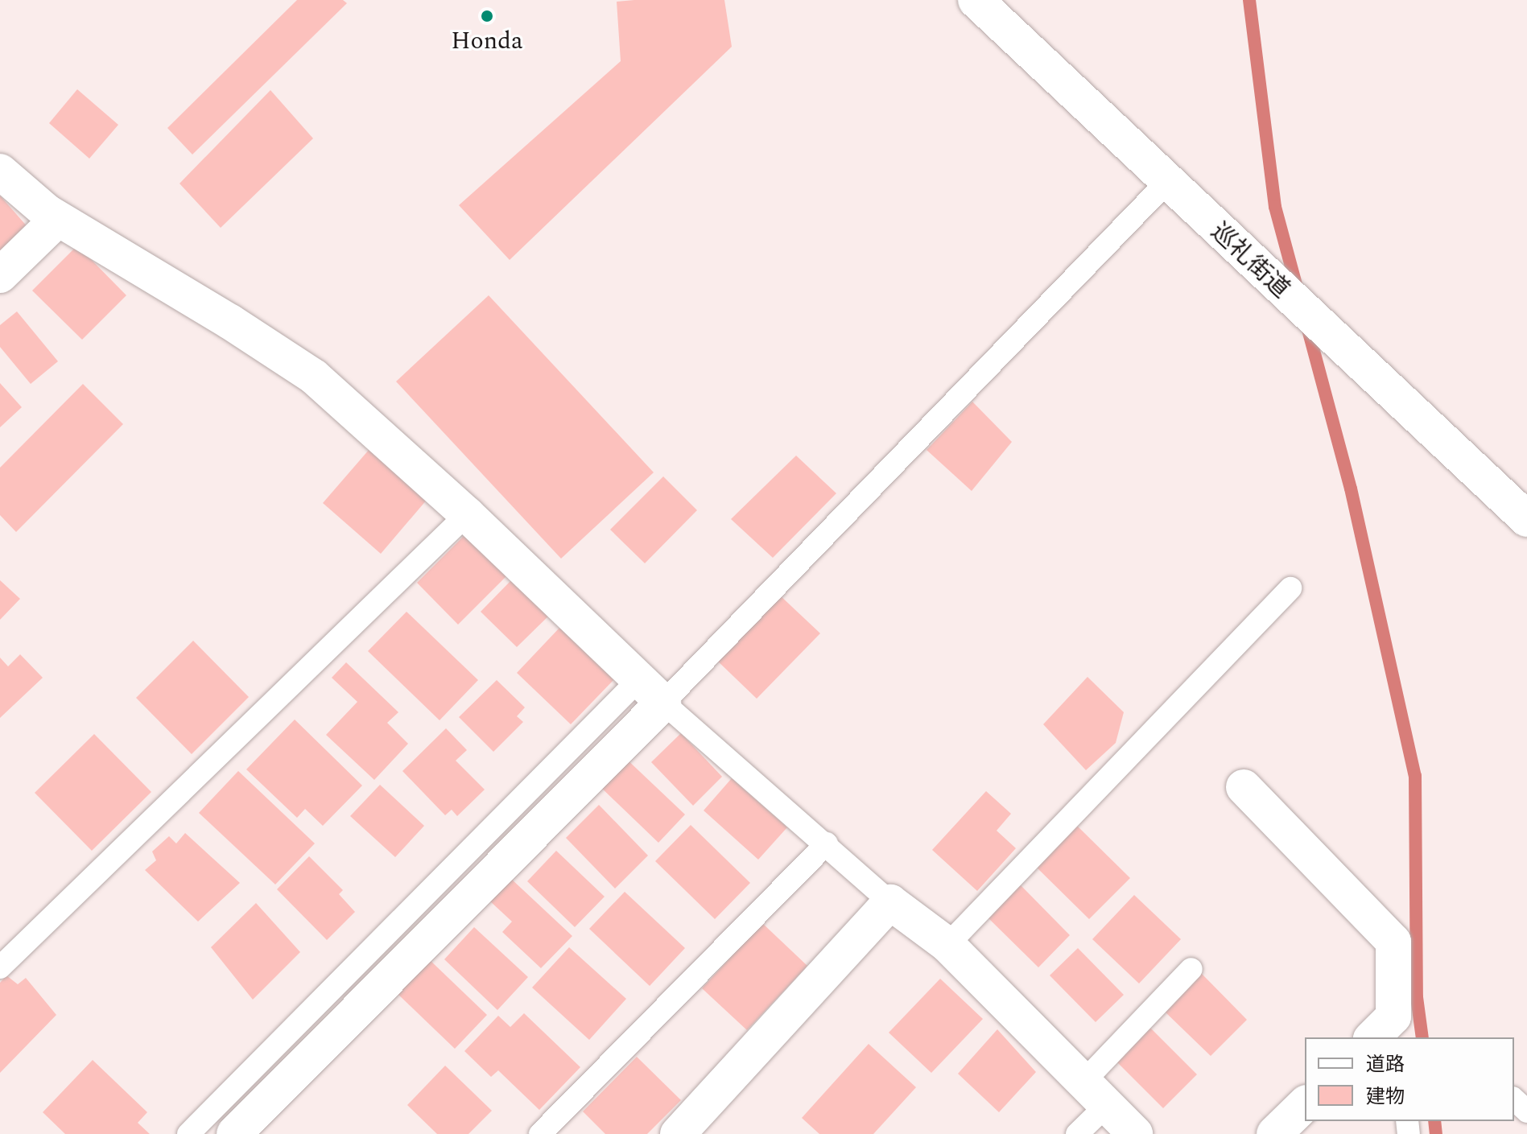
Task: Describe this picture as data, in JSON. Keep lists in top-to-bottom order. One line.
{"streets":{"street":["巡礼街道"]},"places":["Honda"],"legend":["道路","建物"]}
